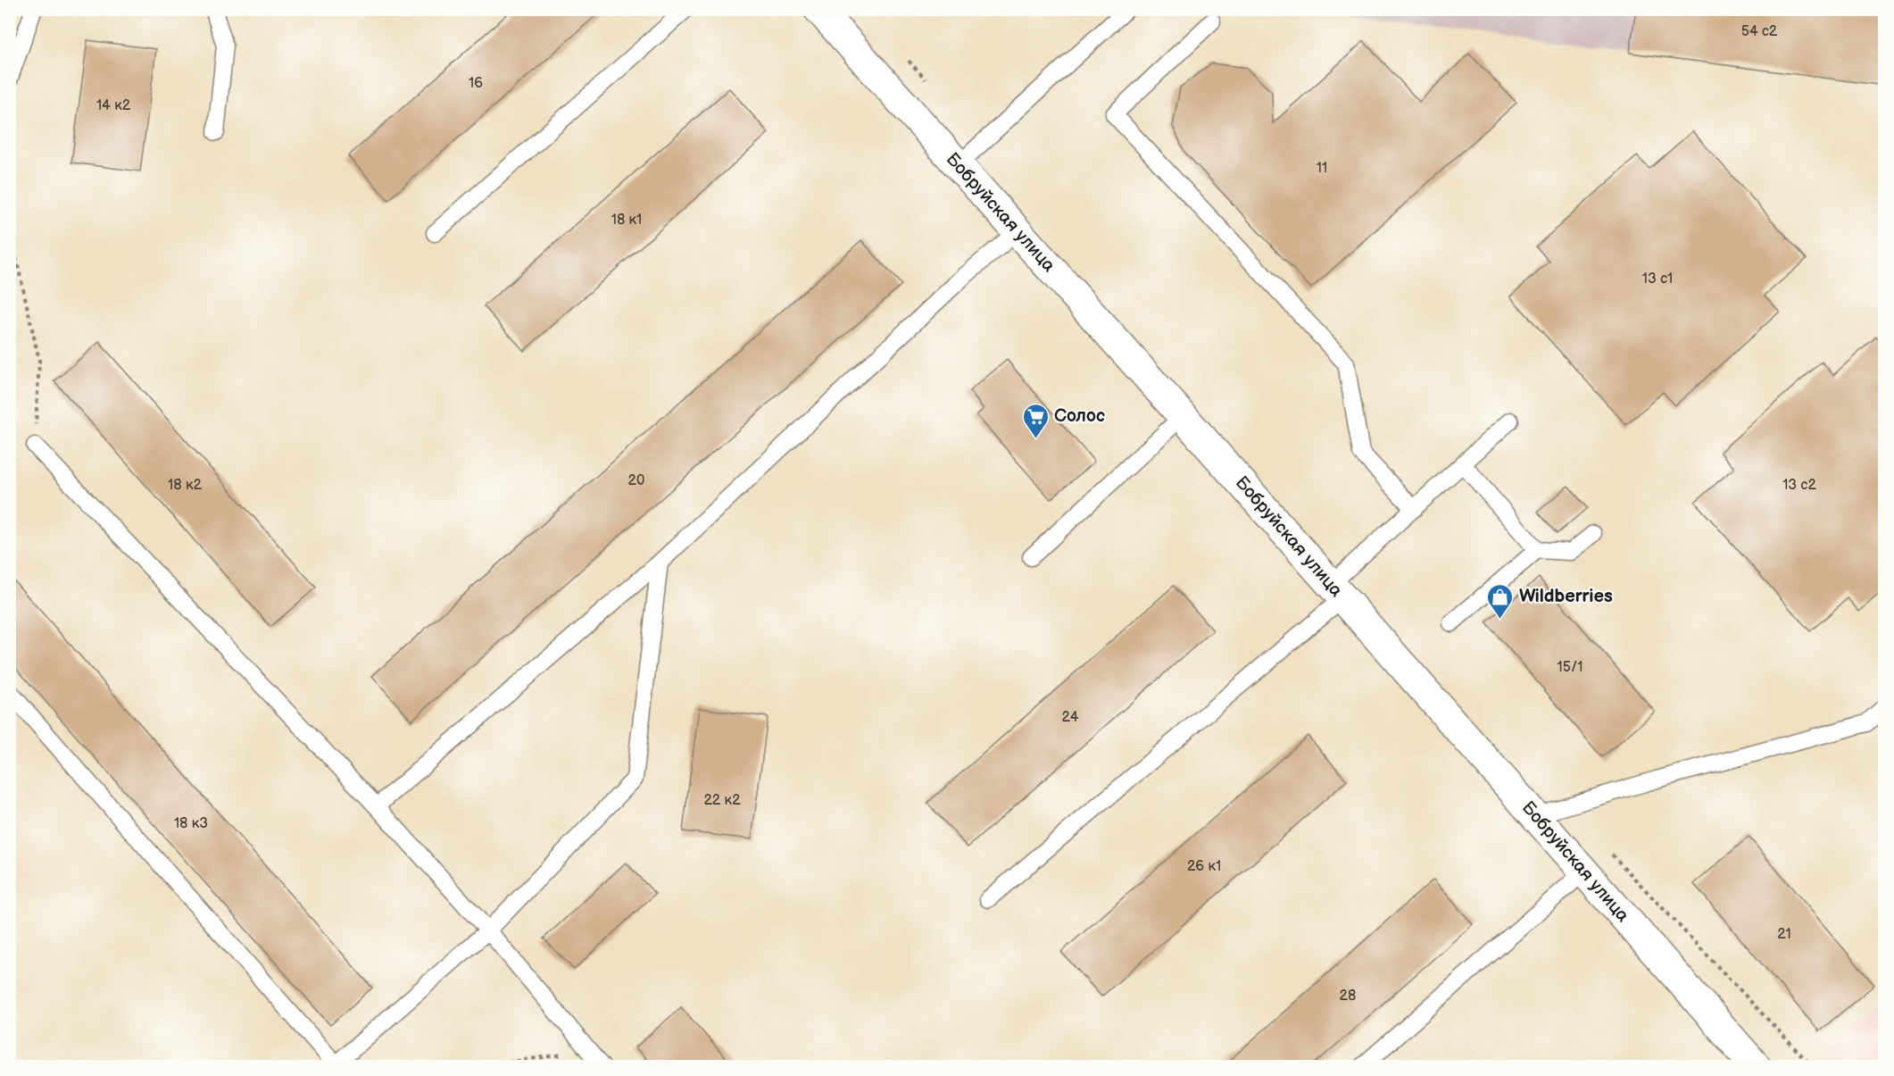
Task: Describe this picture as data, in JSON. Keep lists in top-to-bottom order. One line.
{"streets":{"street":["Бобруйская улица"]},"places":{"supermarket":["Солос"],"shop":["Wildberries"]},"house_numbers":["54 с2","16","14 к2","11","18 к1","13 с1","20","18 к2","13 с2","15/1","24","22 к2","18 к3","26 к1","21","28"]}
